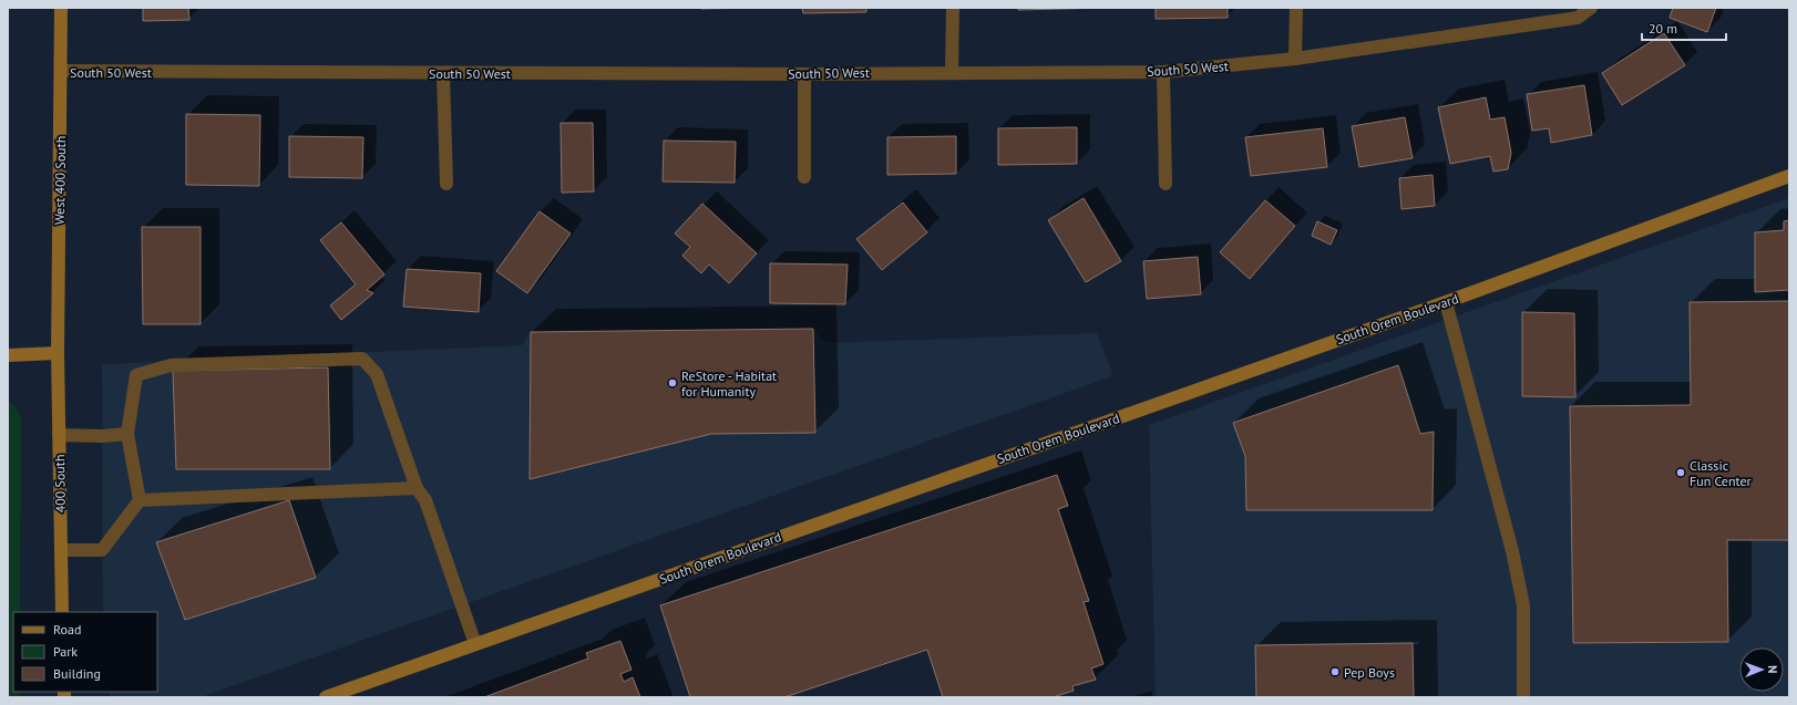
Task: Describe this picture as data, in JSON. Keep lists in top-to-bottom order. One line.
{"streets":{"street":["South 50 West","West 400 South","South Orem Boulevard","400 South"]},"crossings":[["South 50 West","West 400 South"],["West 400 South","400 South"]],"places":["ReStore - Habitat for Humanity","Classic Fun Center","Pep Boys"],"legend":["Road","Park","Building"],"scale_bar":"20 m","north":"right"}
